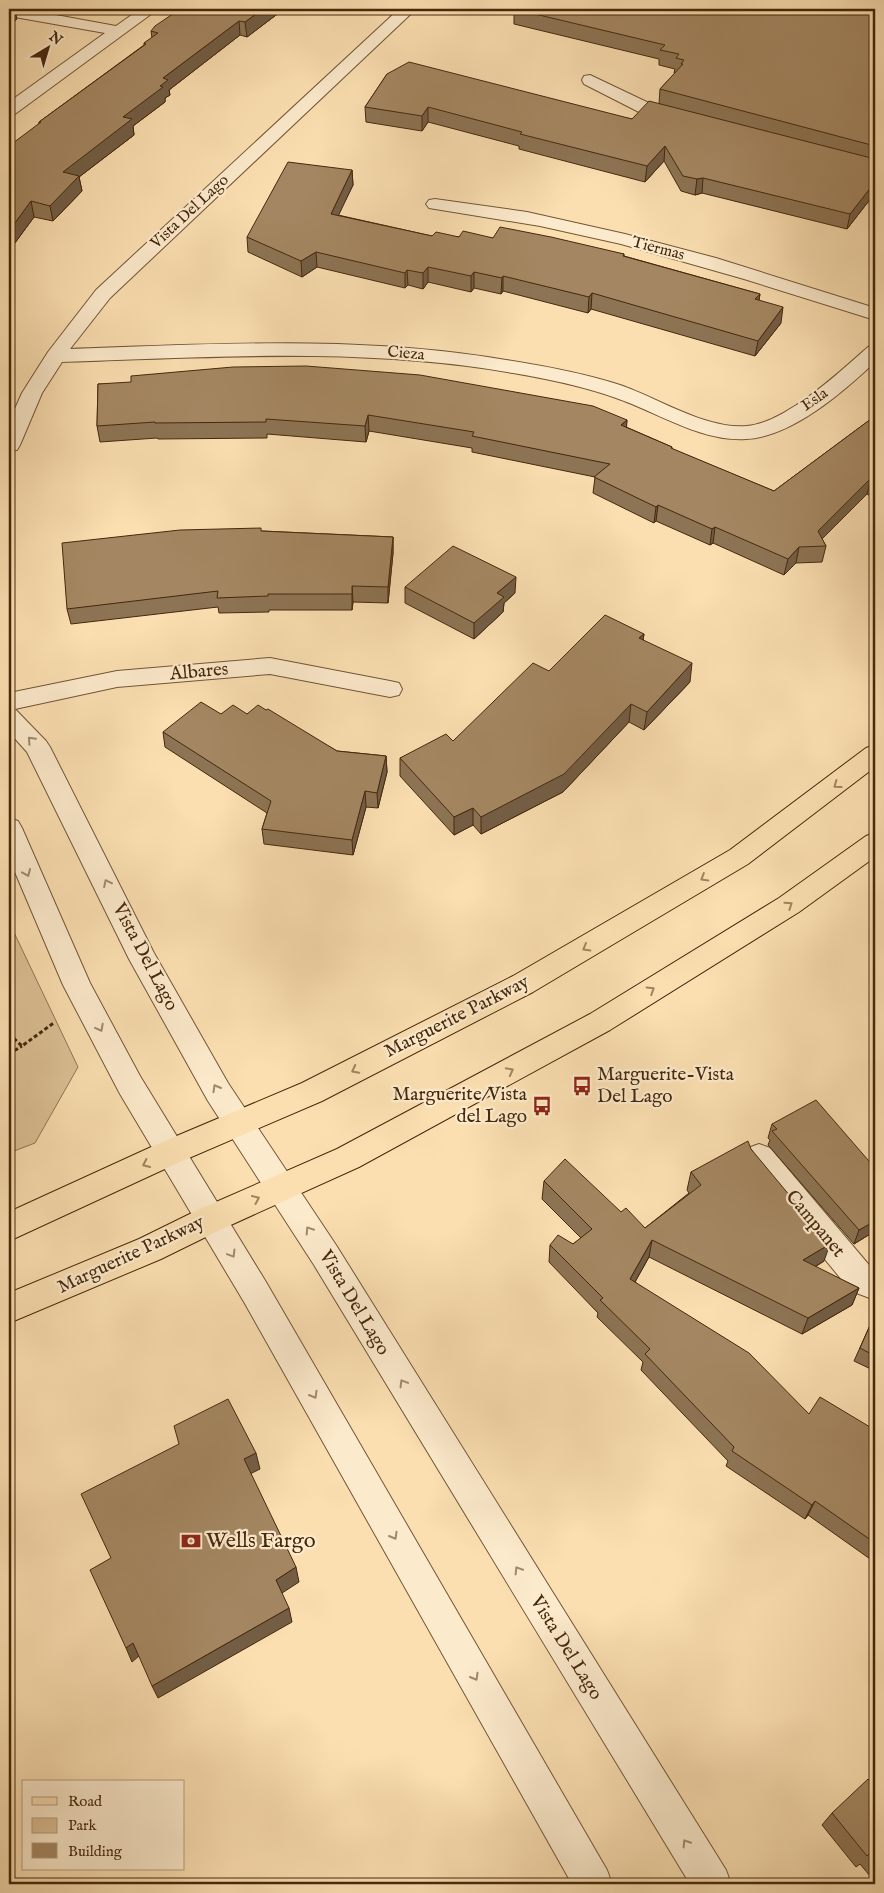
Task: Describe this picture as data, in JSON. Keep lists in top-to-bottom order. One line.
{"streets":{"main road":["Marguerite Parkway"],"street":["Vista Del Lago","Tiermas","Cieza","Esla","Albares","Campanet"]},"crossings":[["Vista Del Lago","Cieza"],["Vista Del Lago","Marguerite Parkway"],["Cieza","Esla"]],"places":{"bus stop":["Marguerite-Vista Del Lago","Marguerite/Vista del Lago"],"bank":["Wells Fargo"]},"legend":["Road","Park","Building"],"north":"top right"}
